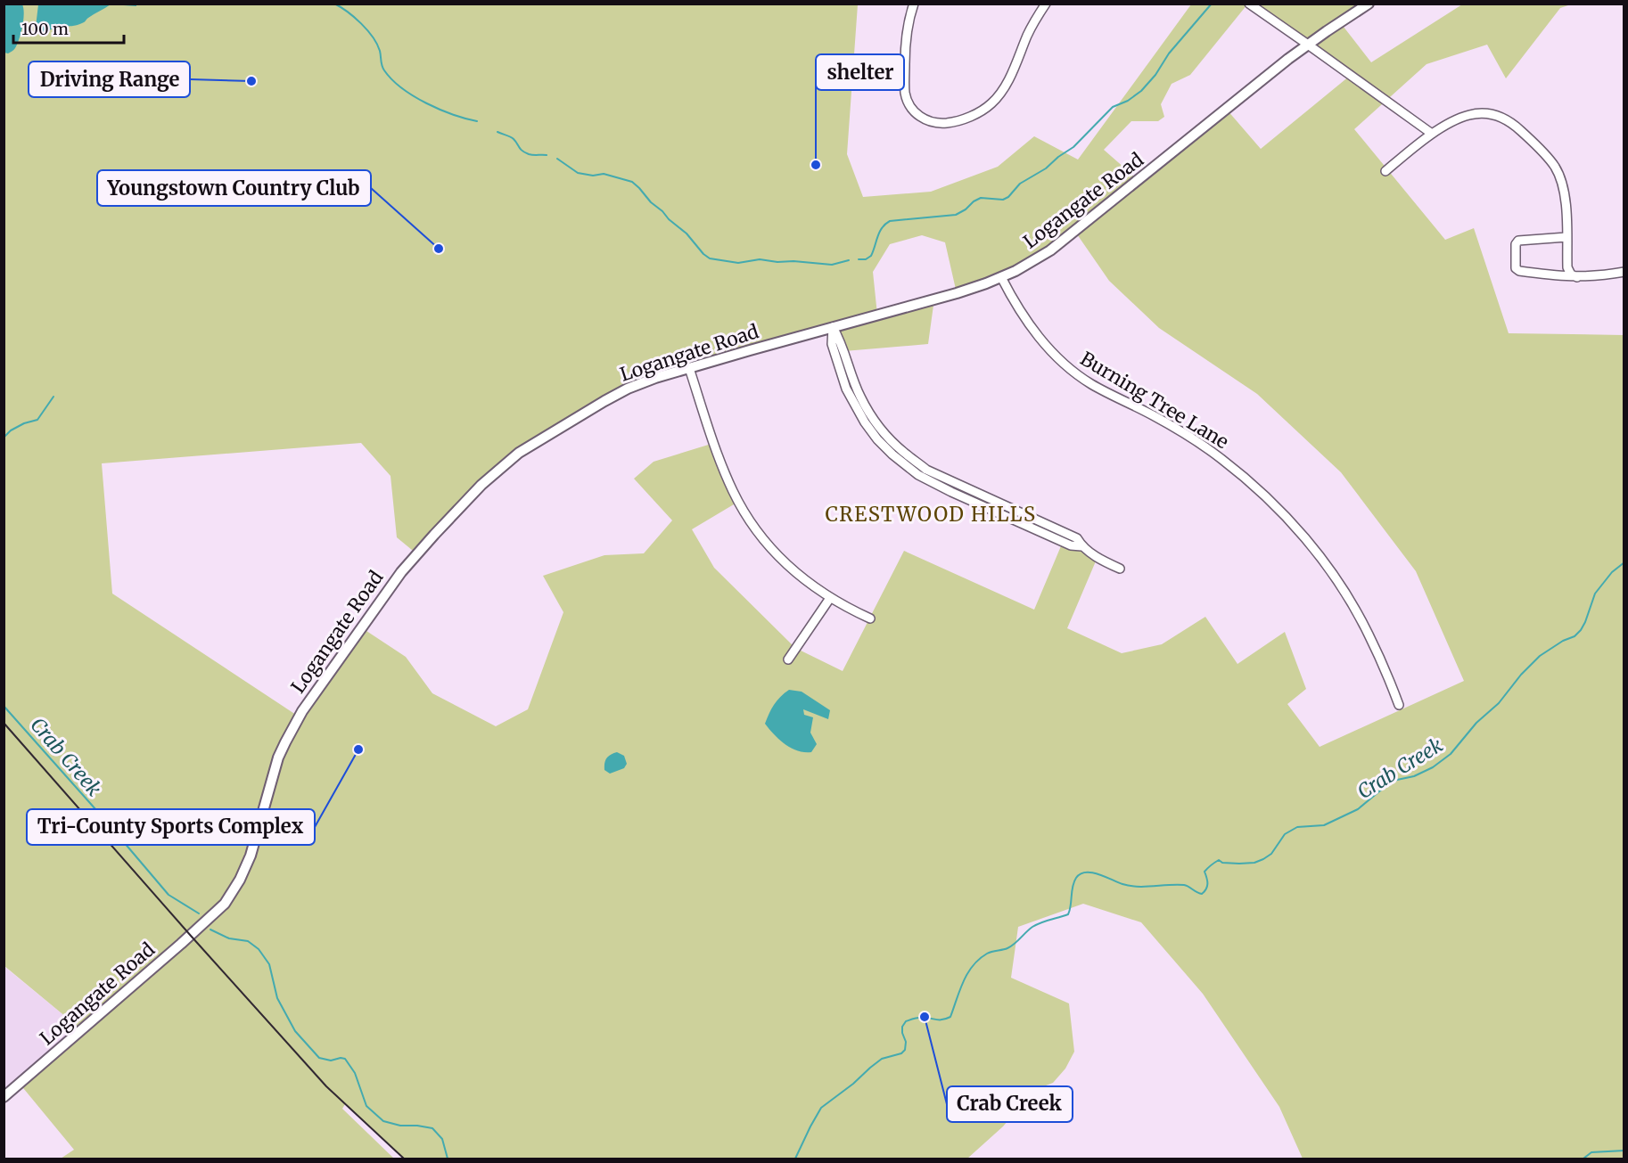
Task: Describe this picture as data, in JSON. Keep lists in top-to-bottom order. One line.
{"streets":{"street":["Logangate Road","Burning Tree Lane"]},"crossings":[["Logangate Road","Burning Tree Lane"]],"districts":["CRESTWOOD HILLS"],"water":["Crab Creek"],"places":["Driving Range","shelter","Youngstown Country Club","Tri-County Sports Complex","Crab Creek"],"scale_bar":"100 m"}
